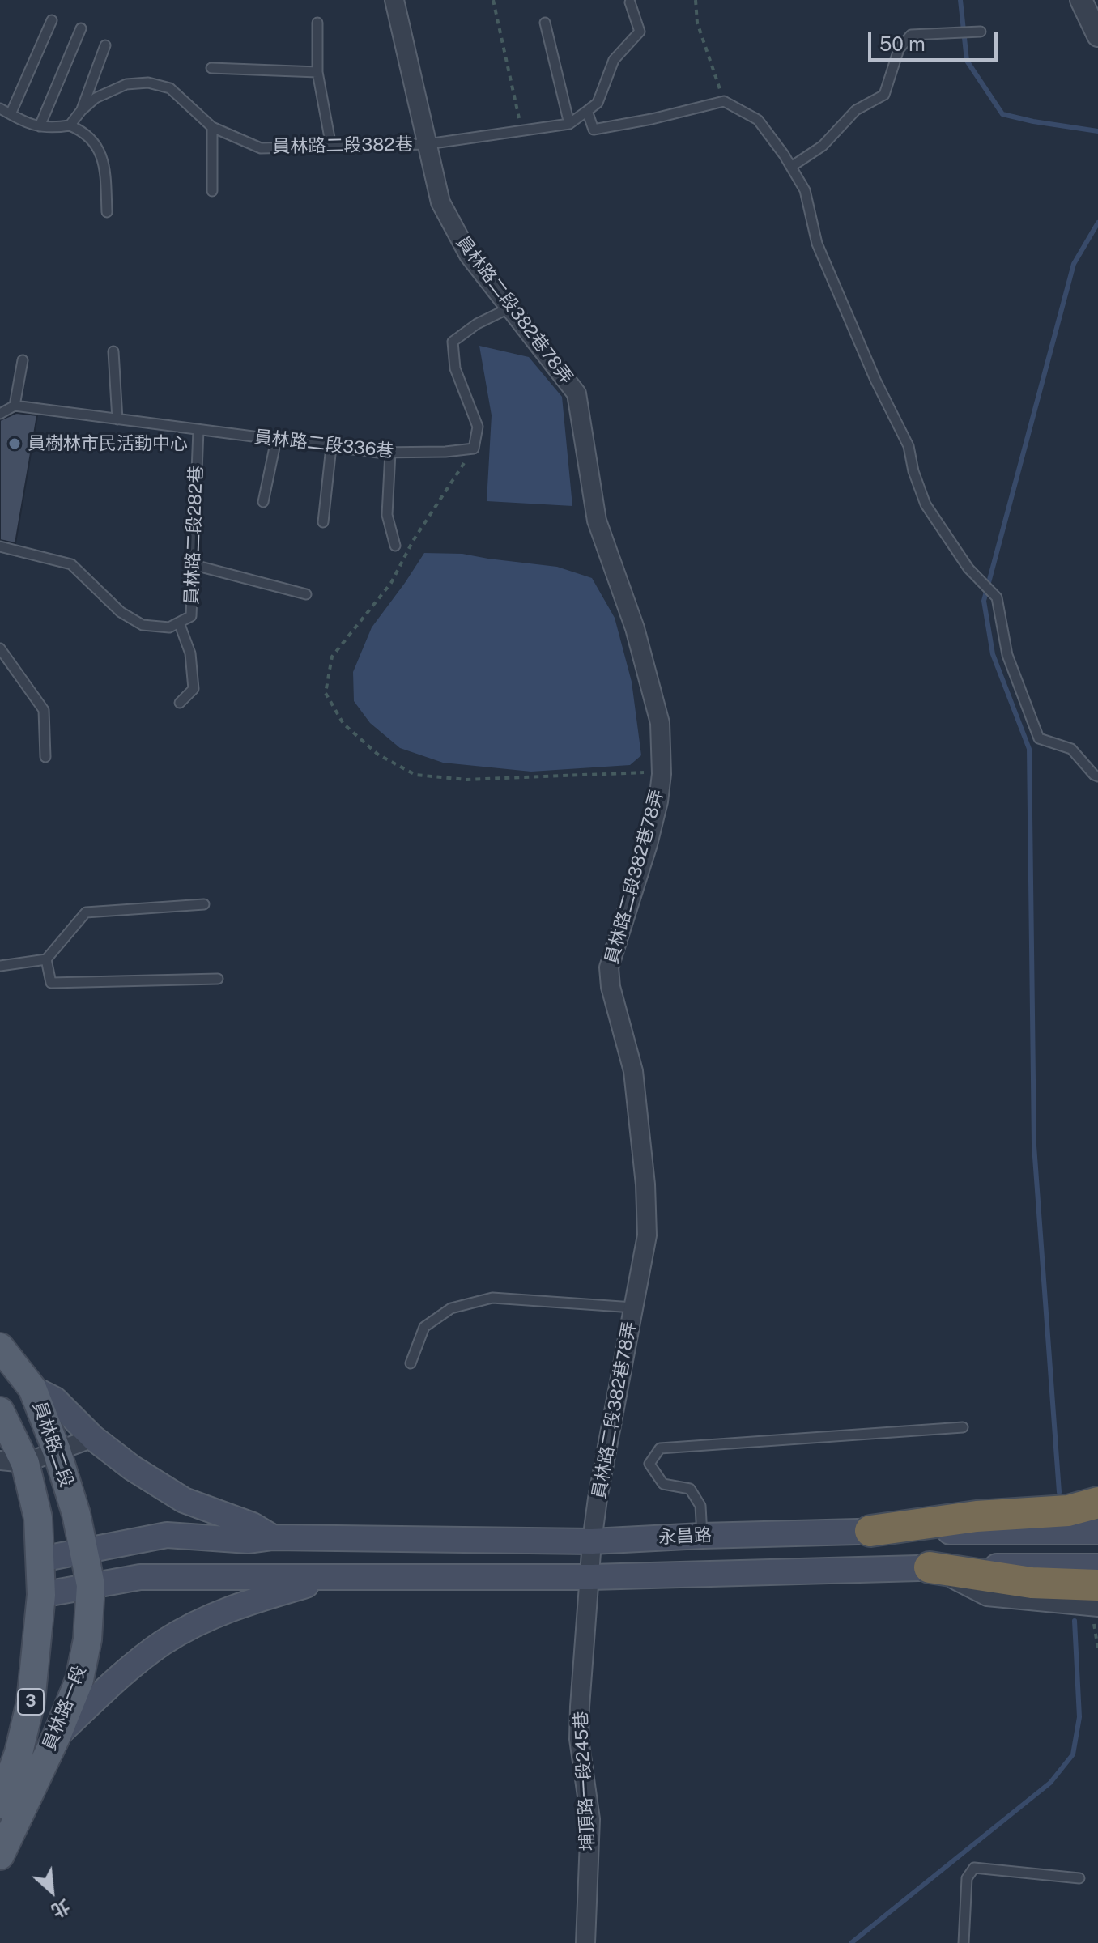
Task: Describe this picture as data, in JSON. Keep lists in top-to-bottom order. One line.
{"streets":{"main road":["員林路二段","永昌路","3","員林路一段"],"street":["員林路二段382巷78弄","埔頂路一段245巷"],"lane":["員林路二段382巷","員林路二段336巷","員林路二段282巷"]},"crossings":[["員林路二段382巷","員林路二段382巷78弄"],["員林路二段382巷78弄","永昌路"],["員林路二段382巷78弄","埔頂路一段245巷"],["員林路二段336巷","員林路二段282巷"],["員林路二段","永昌路"],["員林路二段","員林路一段"],["永昌路","員林路一段"],["永昌路","埔頂路一段245巷"]],"places":["員樹林市民活動中心"],"scale_bar":"50 m","north":"bottom right"}
